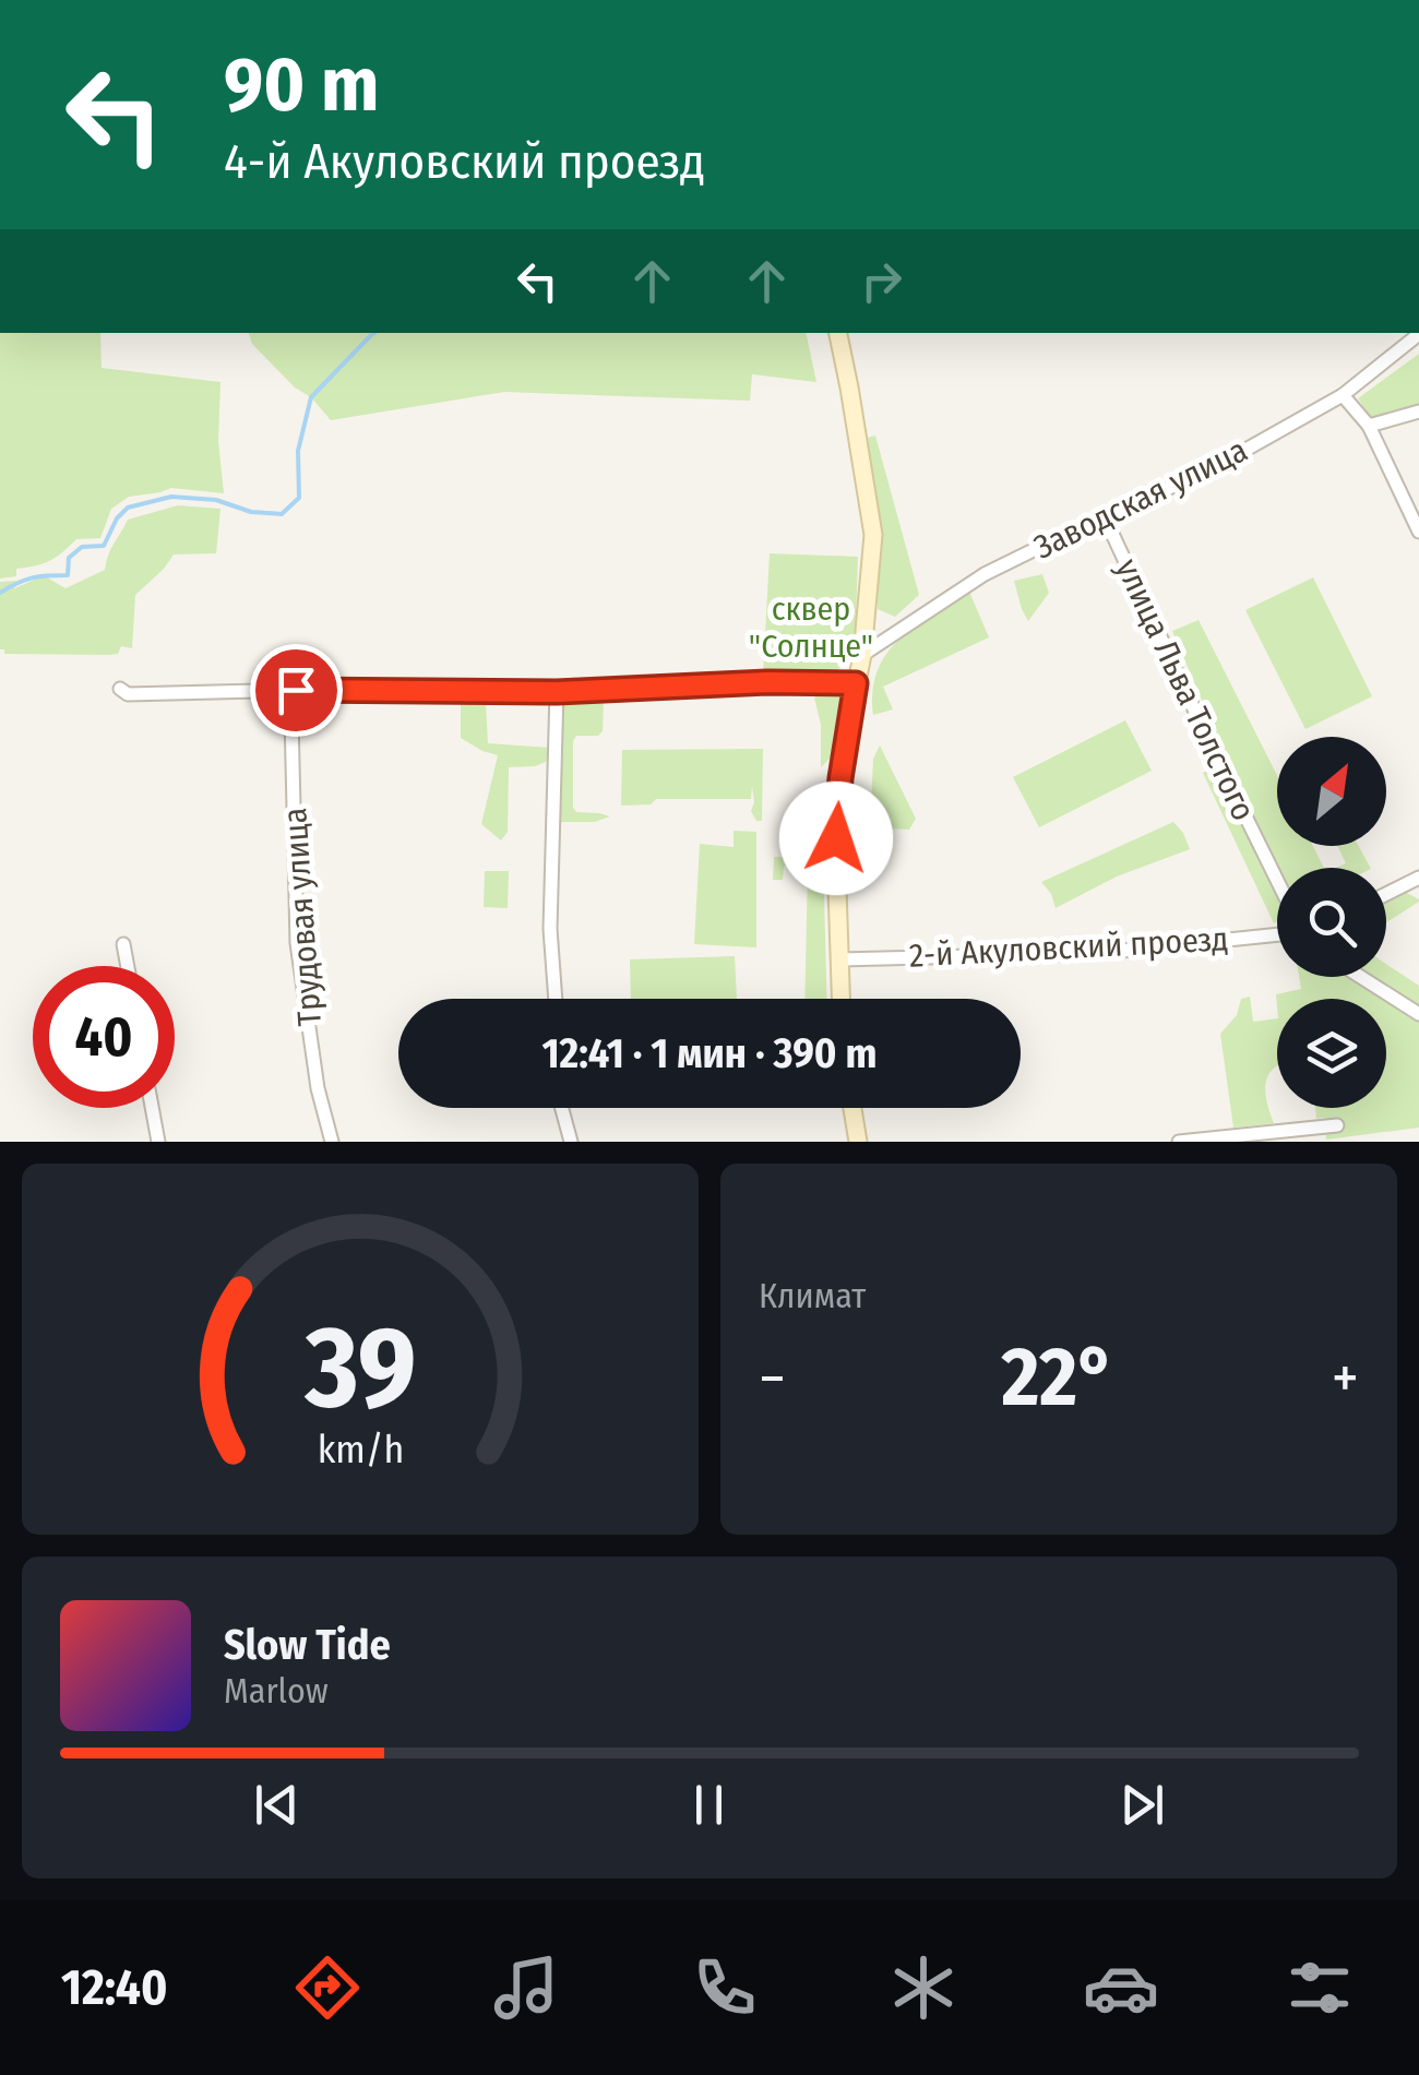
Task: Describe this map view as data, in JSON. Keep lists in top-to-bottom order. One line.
{"streets":{"street":["Заводская улица","улица Льва Толстого","Трудовая улица","2-й Акуловский проезд"]},"crossings":[["Заводская улица","улица Льва Толстого"]],"parks":["сквер \"Солнце\""],"north":"top right","page":{"turn":["90 m","4-й Акуловский проезд"],"limit":"40","trip":"12:41 · 1 мин · 390 m","tile":"Климат","heat":["−","22°","+"],"song":["Slow Tide","Marlow"],"tabs":"12:40","gauge":["39","km/h"]}}
